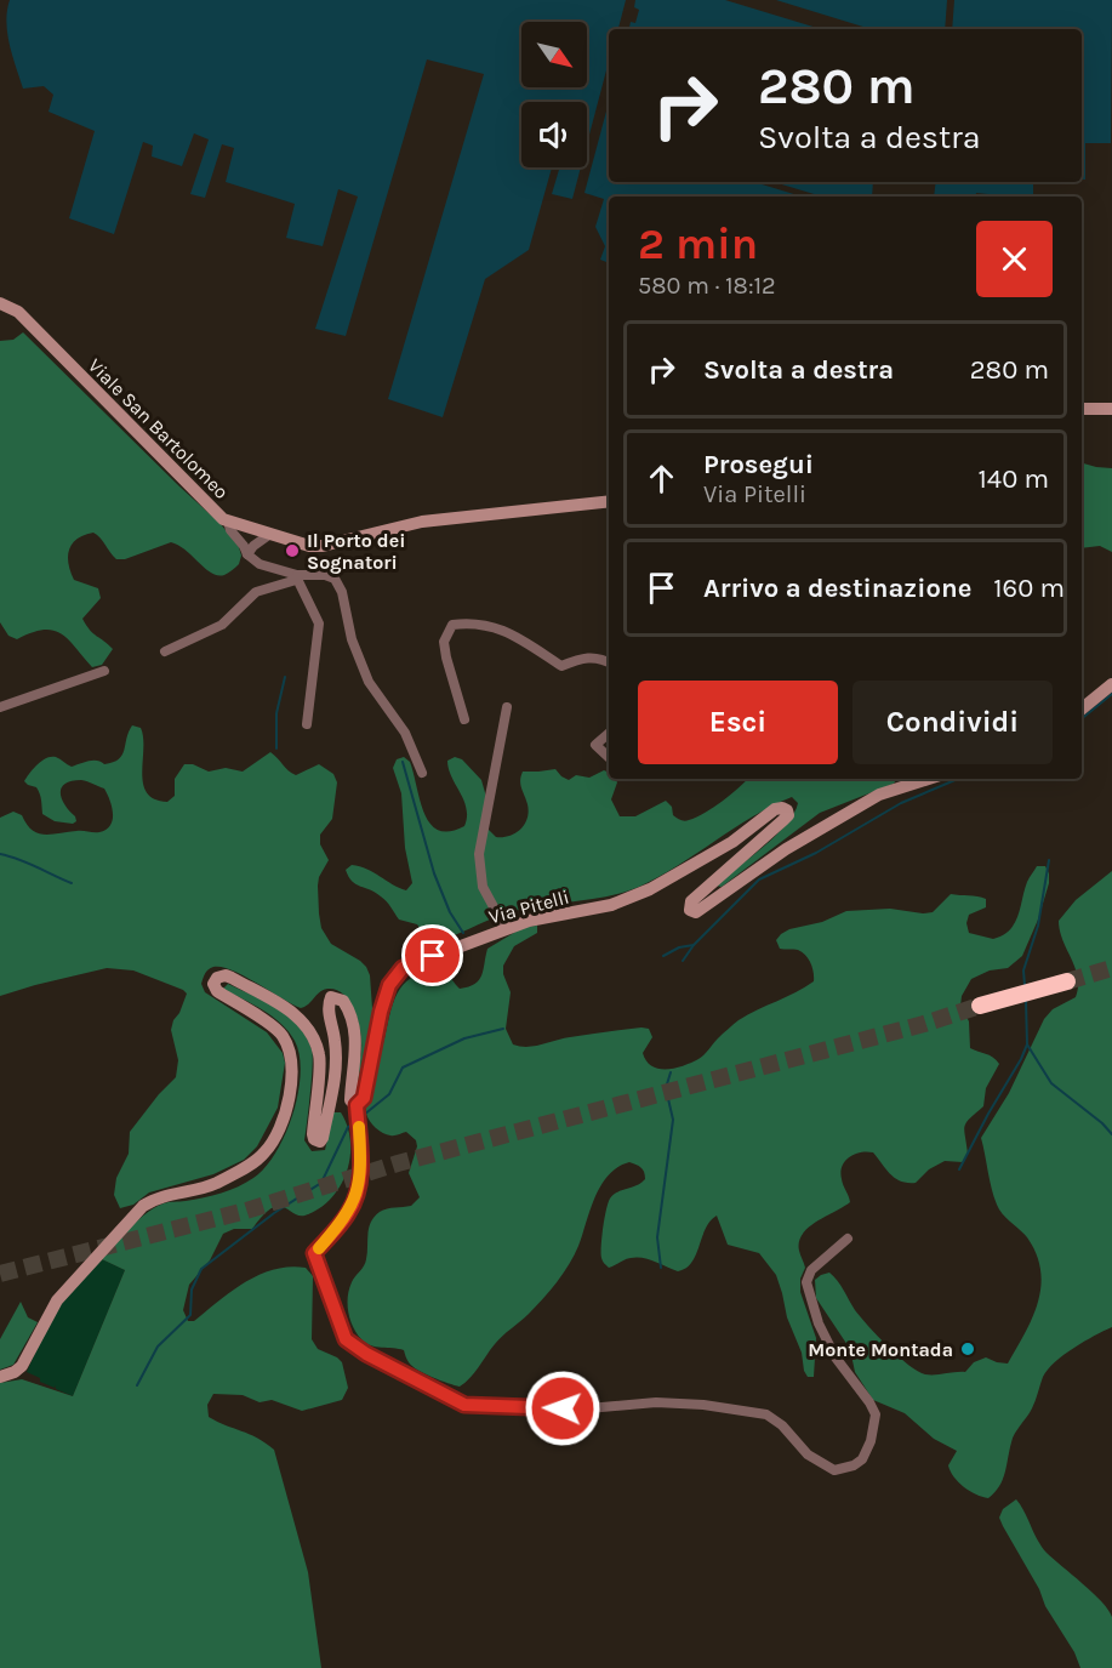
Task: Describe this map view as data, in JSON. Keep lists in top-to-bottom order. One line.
{"streets":{"street":["Viale San Bartolomeo","Via Pitelli"]},"places":["Il Porto dei Sognatori","Monte Montada"],"north":"bottom right","page":{"turn":["280 m","Svolta a destra"],"heading":["2 min","580 m · 18:12"],"list":[{"name":"Svolta a destra","value":"280 m"},{"name":"Prosegui","note":"Via Pitelli","value":"140 m"},{"name":"Arrivo a destinazione","value":"160 m"}],"buttons":["Esci","Condividi"]}}
